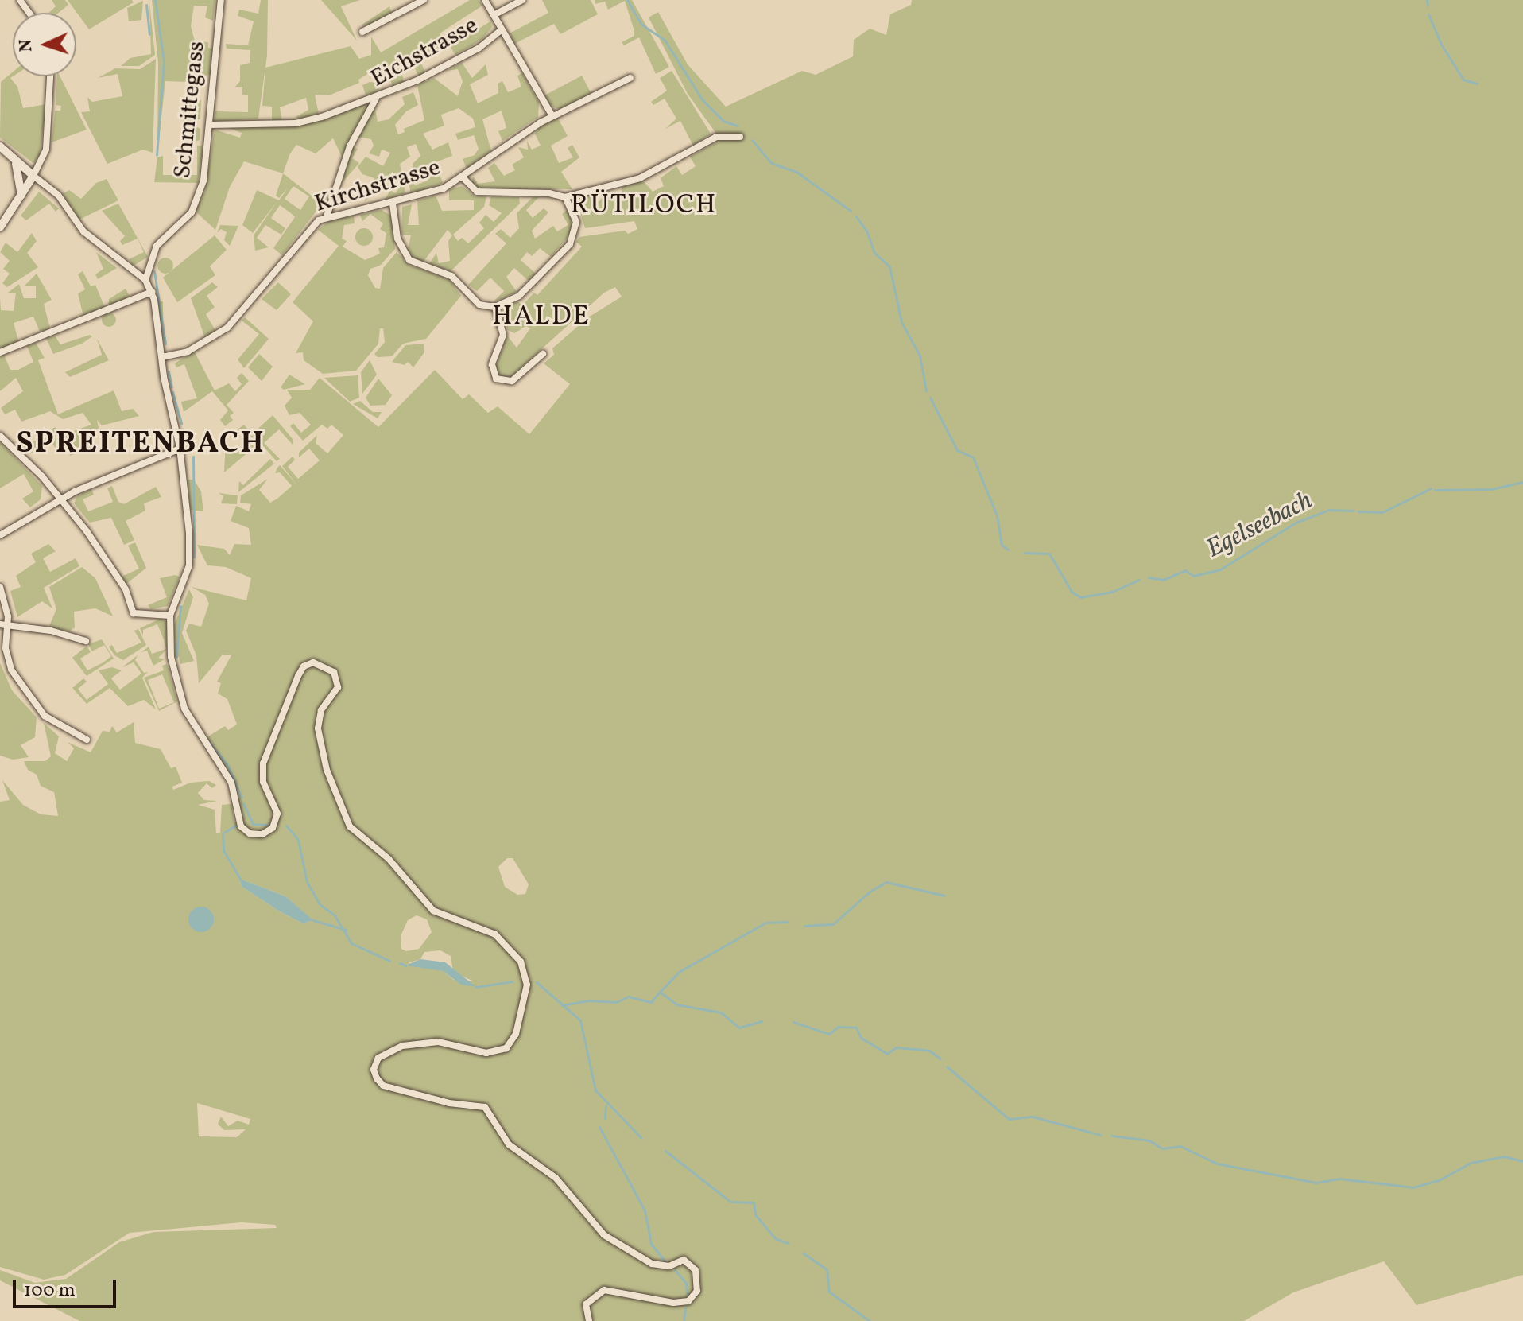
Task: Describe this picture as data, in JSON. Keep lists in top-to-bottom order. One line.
{"streets":{"street":["Eichstrasse","Schmittegass","Kirchstrasse"]},"crossings":[["Eichstrasse","Kirchstrasse"]],"districts":["RÜTILOCH","HALDE","SPREITENBACH"],"water":["Egelseebach"],"scale_bar":"100 m","north":"left"}
